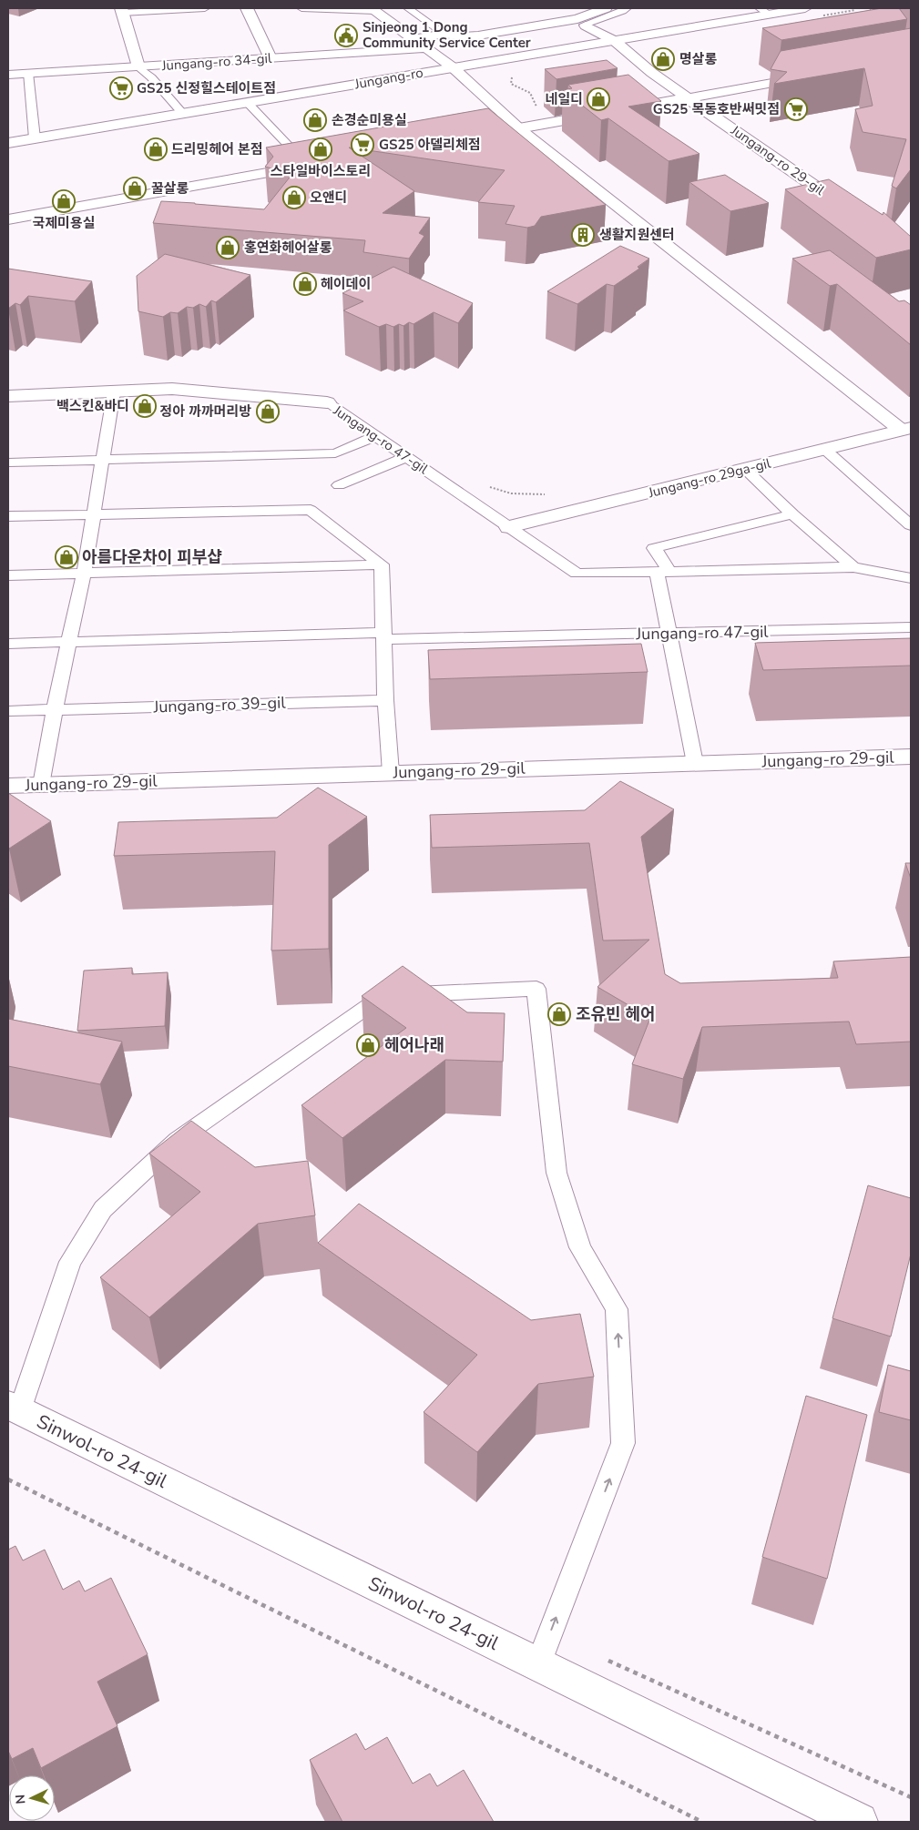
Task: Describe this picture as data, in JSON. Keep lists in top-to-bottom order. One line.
{"streets":{"street":["Jungang-ro 34-gil","Jungang-ro","Jungang-ro 29-gil","Jungang-ro 47-gil","Jungang-ro 29ga-gil","Sinwol-ro 24-gil"],"lane":["Jungang-ro 39-gil"]},"crossings":[["Jungang-ro","Jungang-ro 29-gil"],["Jungang-ro 47-gil","Jungang-ro 29ga-gil"]],"places":{"public building":["Sinjeong 1 Dong Community Service Center"],"shop":["명살롱","네일디","손경순미용실","드리밍헤어 본점","스타일바이스토리","꿀살롱","오앤디","국제미용실","홍연화헤어살롱","헤이데이","백스킨&바디","정아 까까머리방","아름다운차이 피부샵","조유빈 헤어","헤어나래"],"supermarket":["GS25 신정힐스테이트점","GS25 목동호반써밋점","GS25 아델리체점"],"building":["생활지원센터"]},"north":"left"}
